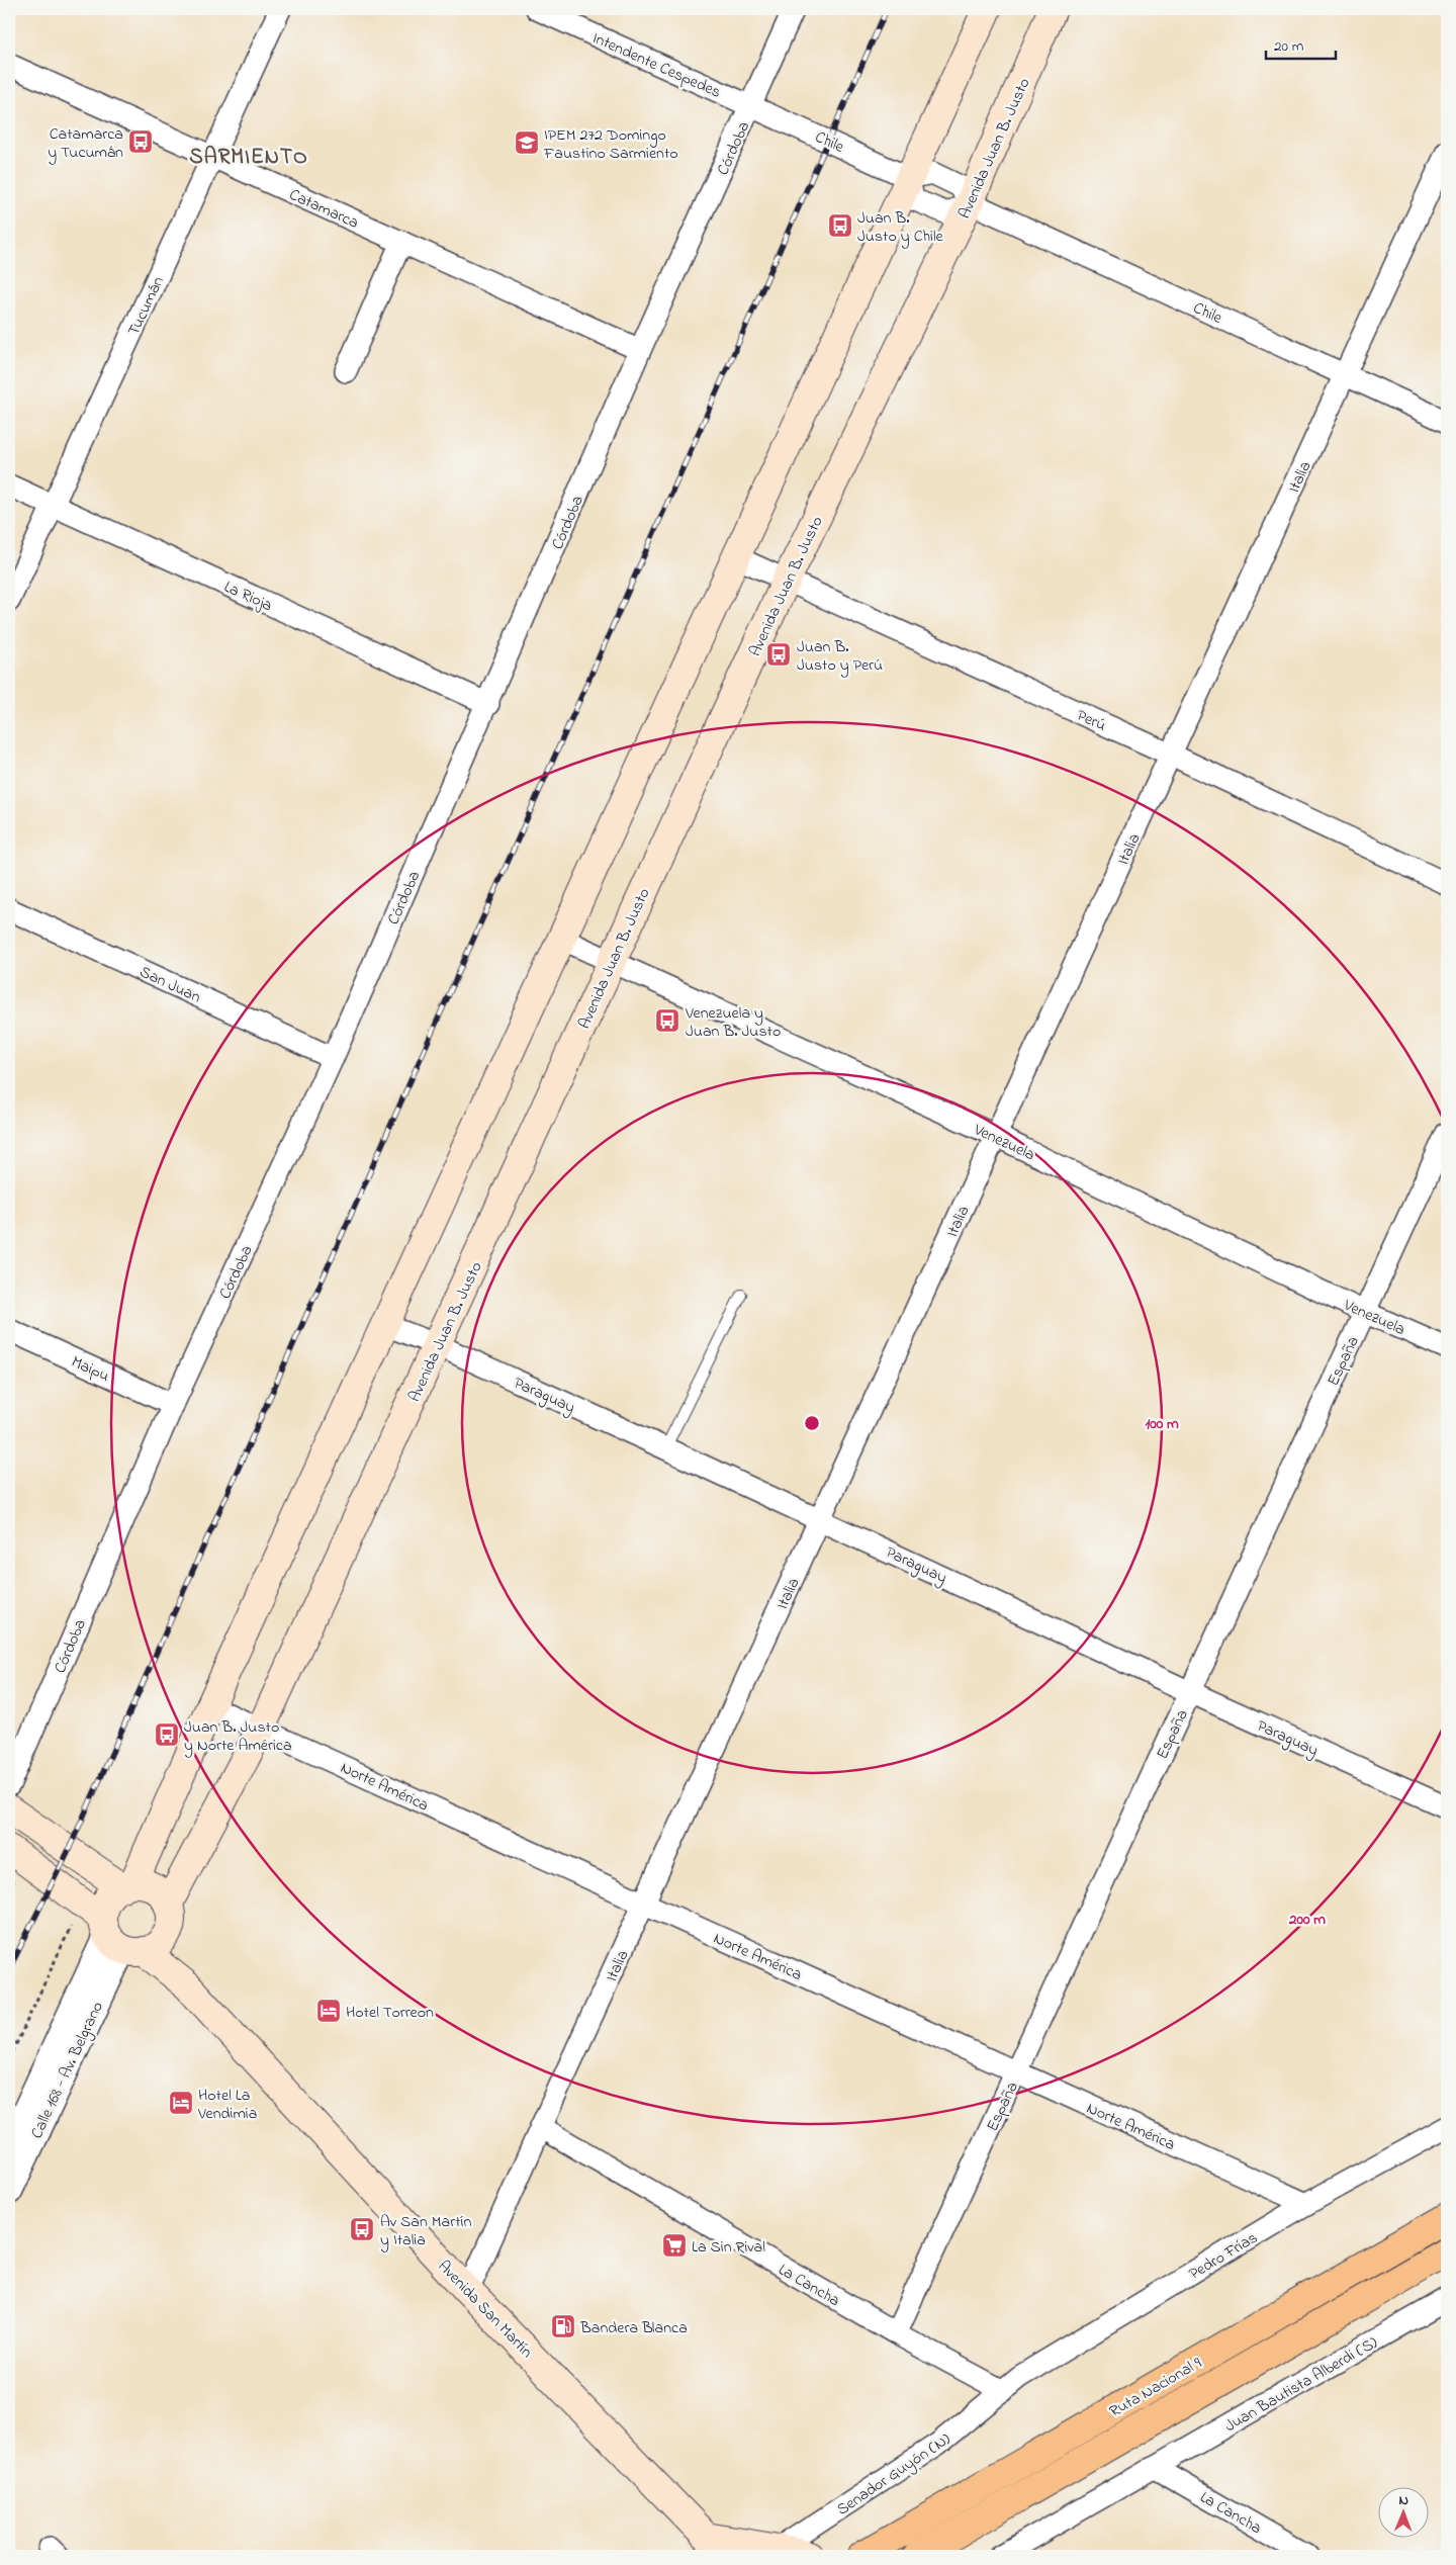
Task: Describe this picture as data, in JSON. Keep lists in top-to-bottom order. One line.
{"streets":{"highway":["Ruta Nacional 9"],"main road":["Avenida Juan B. Justo","Avenida San Martín"],"street":["Intendente Cespedes","Chile","Córdoba","Catamarca","Tucumán","Italia","La Rioja","Perú","San Juan","Venezuela","España","Maipu","Paraguay","Norte América","Calle 168 - Av. Belgrano","Pedro Frías","La Cancha","Juan Bautista Alberdi (S)","Senador Guyón (N)"]},"crossings":[["Intendente Cespedes","Chile"],["Intendente Cespedes","Córdoba"],["Chile","Córdoba"],["Chile","Avenida Juan B. Justo"],["Chile","Italia"],["Córdoba","Catamarca"],["Córdoba","La Rioja"],["Córdoba","San Juan"],["Córdoba","Maipu"],["Avenida Juan B. Justo","Perú"],["Avenida Juan B. Justo","Venezuela"],["Avenida Juan B. Justo","Paraguay"],["Avenida Juan B. Justo","Norte América"],["Avenida Juan B. Justo","Calle 168 - Av. Belgrano"],["Avenida Juan B. Justo","Avenida San Martín"],["Catamarca","Tucumán"],["Tucumán","La Rioja"],["Italia","Perú"],["Italia","Venezuela"],["Italia","Paraguay"],["Italia","Norte América"],["Italia","La Cancha"],["Italia","Avenida San Martín"],["Venezuela","España"],["España","Paraguay"],["España","Norte América"],["España","La Cancha"],["Norte América","Pedro Frías"],["Calle 168 - Av. Belgrano","Avenida San Martín"],["Pedro Frías","La Cancha"],["Pedro Frías","Senador Guyón (N)"],["La Cancha","Juan Bautista Alberdi (S)"],["La Cancha","Senador Guyón (N)"],["Avenida San Martín","Senador Guyón (N)"]],"districts":["SARMIENTO"],"places":{"bus stop":["Catamarca y Tucumán","Juan B. Justo y Chile","Juan B. Justo y Perú","Venezuela y Juan B. Justo","Juan B. Justo y Norte América","Av San Martín y Italia"],"school or university":["IPEM 272 Domingo Faustino Sarmiento"],"hotel":["Hotel Torreon","Hotel La Vendimia"],"supermarket":["La Sin Rival"],"fuel station":["Bandera Blanca"]},"scale_bar":"20 m","north":"top","rings":["100 m","200 m"]}
